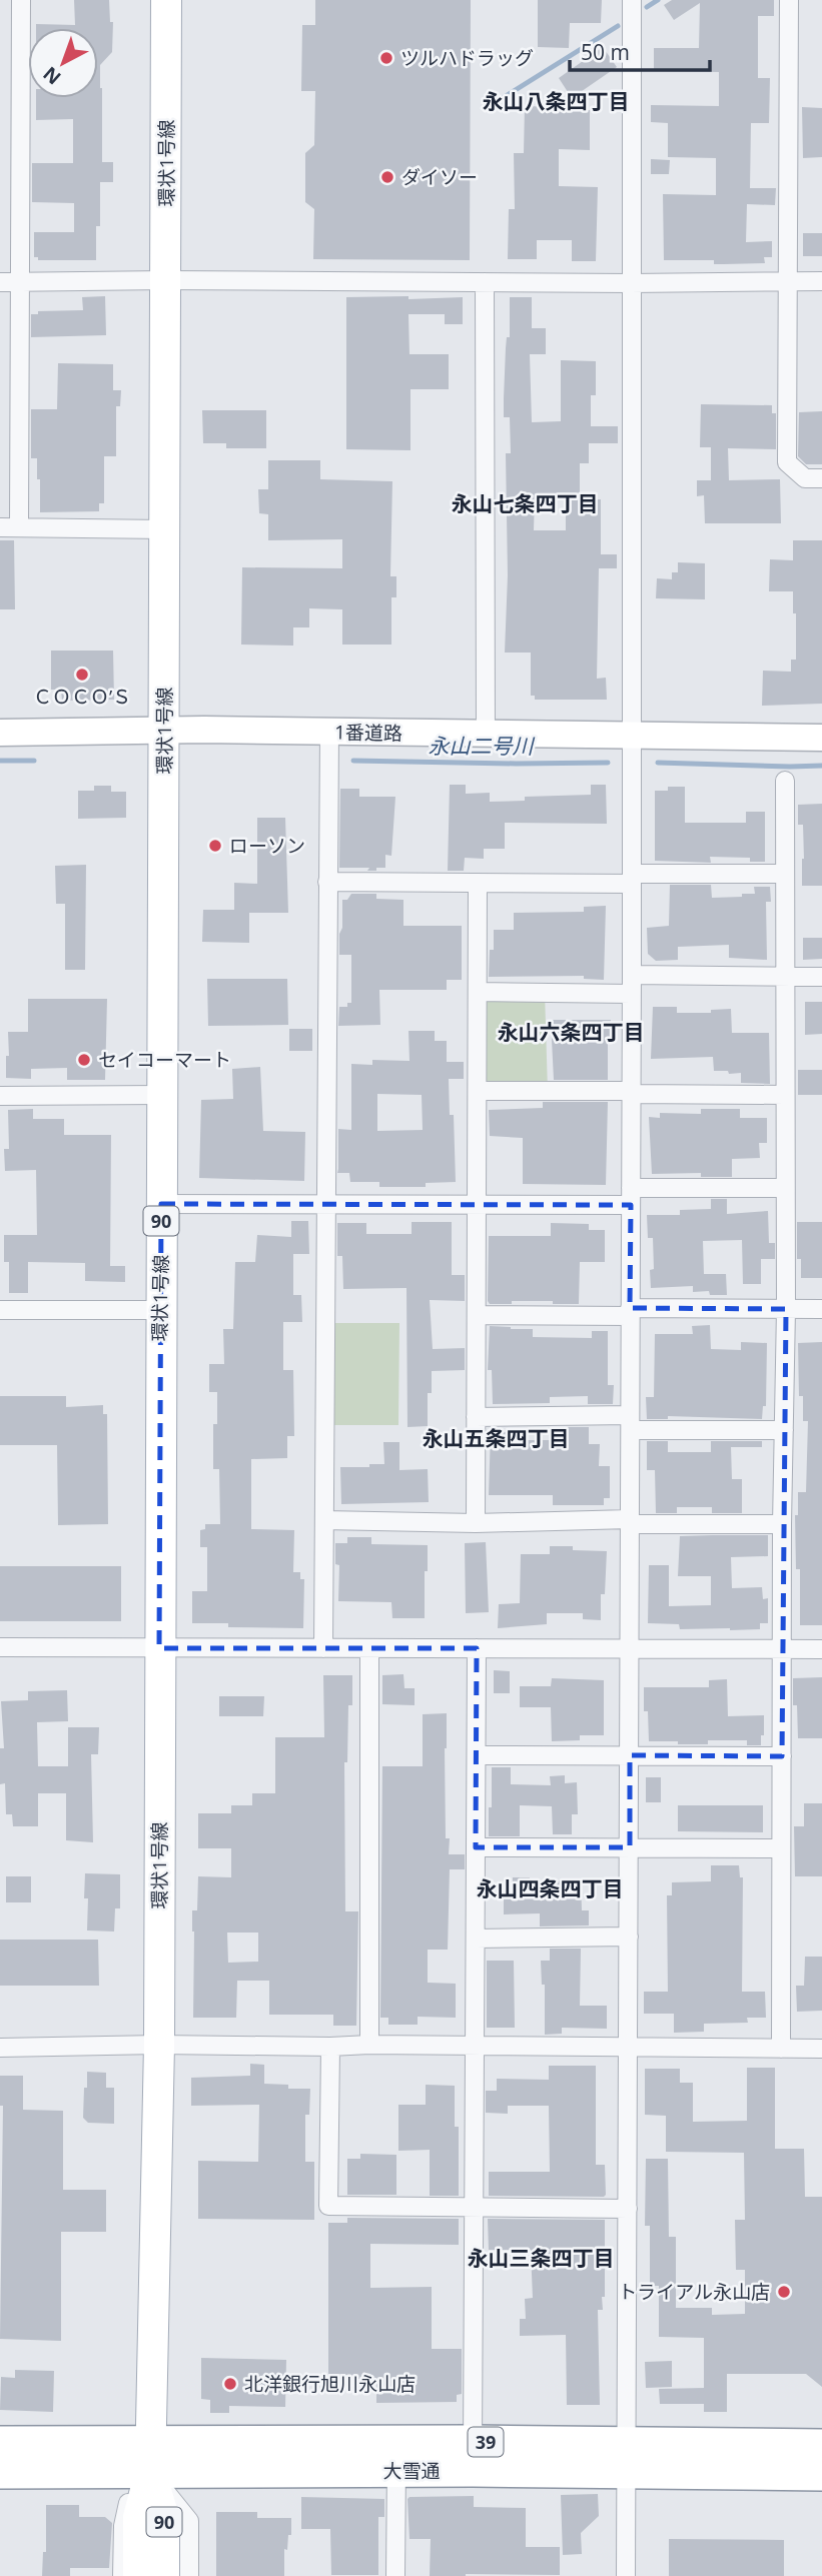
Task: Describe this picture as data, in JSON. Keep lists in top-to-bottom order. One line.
{"streets":{"highway":["39","大雪通"],"main road":["環状1号線","90"],"street":["1番道路"]},"crossings":[["環状1号線","1番道路"],["環状1号線","大雪通"]],"districts":["永山八条四丁目","永山七条四丁目","永山六条四丁目","永山五条四丁目","永山四条四丁目","永山三条四丁目"],"water":["永山二号川"],"places":["ツルハドラッグ","ダイソー","ＣＯＣＯ’Ｓ","ローソン","セイコーマート","トライアル永山店","北洋銀行旭川永山店"],"scale_bar":"50 m","north":"bottom left"}
